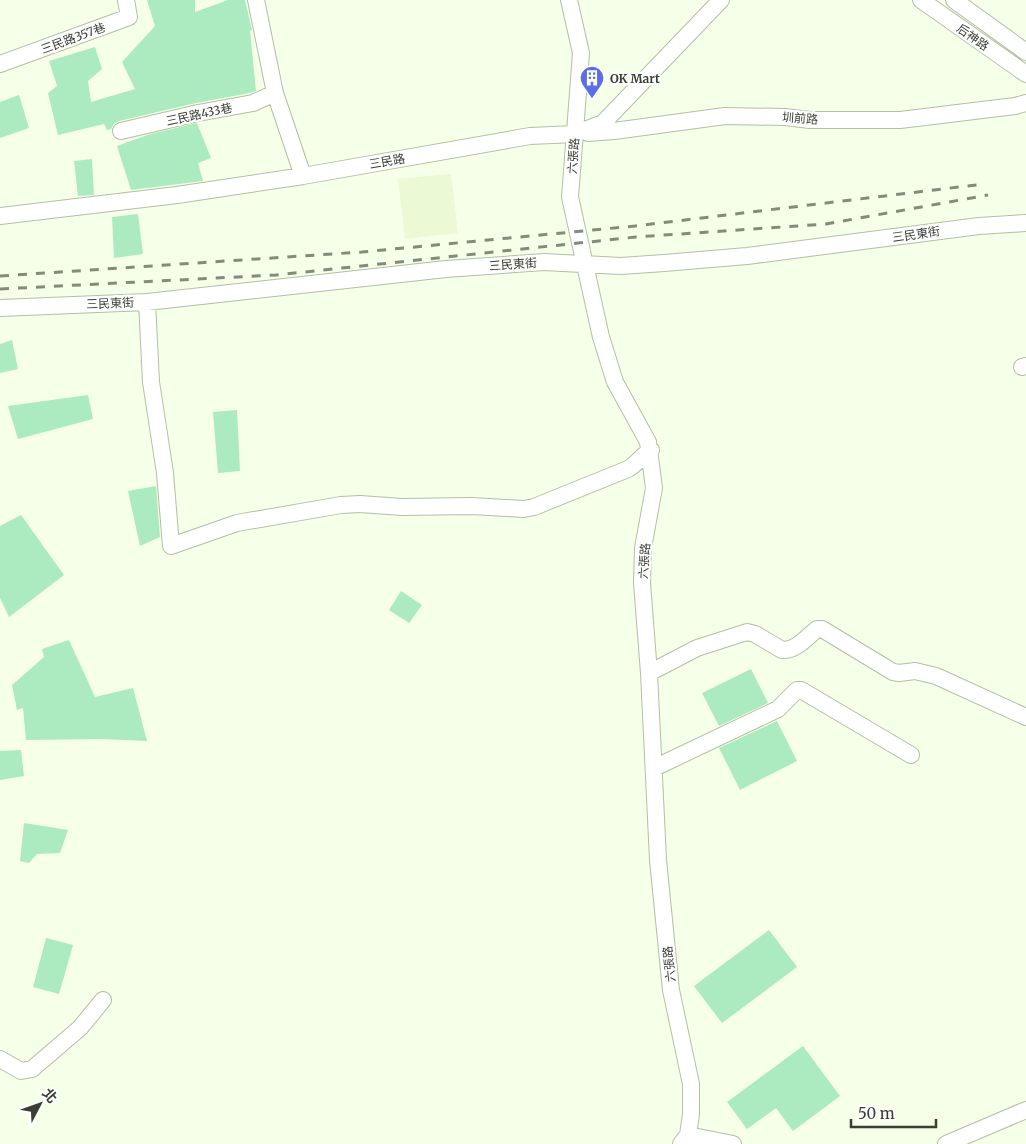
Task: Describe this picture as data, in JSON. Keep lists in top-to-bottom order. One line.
{"streets":{"street":["后神路","三民路357巷","三民路433巷","圳前路","六張路","三民路","三民東街"]},"crossings":[["圳前路","六張路"],["圳前路","三民路"],["六張路","三民路"],["六張路","三民東街"]],"places":{"building":["OK Mart"]},"scale_bar":"50 m","north":"top right"}
